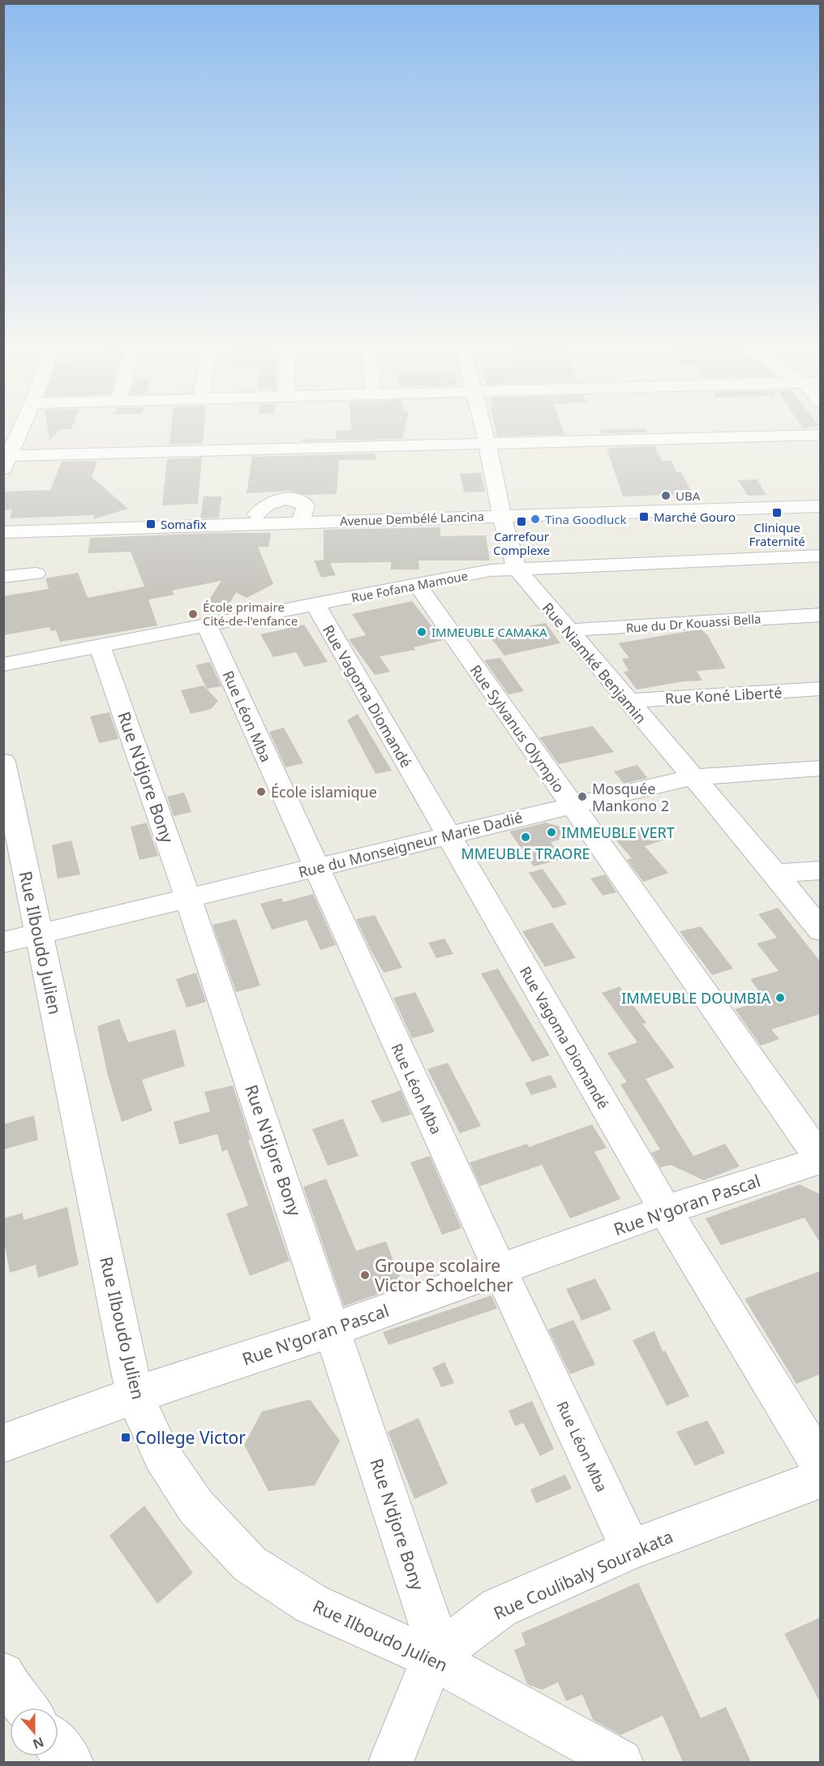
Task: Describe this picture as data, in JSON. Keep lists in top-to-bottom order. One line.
{"streets":{"street":["Avenue Dembélé Lancina","Rue Fofana Mamoue","Rue du Dr Kouassi Bella","Rue Niamké Benjamin","Rue Koné Liberté","Rue Vagoma Diomandé","Rue Léon Mba","Rue Sylvanus Olympio","Rue N'djore Bony","Rue du Monseigneur Marie Dadié","Rue Ilboudo Julien","Rue N'goran Pascal","Rue Coulibaly Sourakata"]},"crossings":[["Avenue Dembélé Lancina","Rue Niamké Benjamin"],["Rue Fofana Mamoue","Rue Niamké Benjamin"],["Rue Fofana Mamoue","Rue Vagoma Diomandé"],["Rue Fofana Mamoue","Rue Léon Mba"],["Rue Fofana Mamoue","Rue Sylvanus Olympio"],["Rue Fofana Mamoue","Rue N'djore Bony"],["Rue du Dr Kouassi Bella","Rue Niamké Benjamin"],["Rue Niamké Benjamin","Rue Koné Liberté"],["Rue Niamké Benjamin","Rue du Monseigneur Marie Dadié"],["Rue Vagoma Diomandé","Rue du Monseigneur Marie Dadié"],["Rue Vagoma Diomandé","Rue N'goran Pascal"],["Rue Léon Mba","Rue du Monseigneur Marie Dadié"],["Rue Léon Mba","Rue N'goran Pascal"],["Rue Léon Mba","Rue Coulibaly Sourakata"],["Rue Sylvanus Olympio","Rue du Monseigneur Marie Dadié"],["Rue Sylvanus Olympio","Rue N'goran Pascal"],["Rue N'djore Bony","Rue du Monseigneur Marie Dadié"],["Rue N'djore Bony","Rue Ilboudo Julien"],["Rue N'djore Bony","Rue N'goran Pascal"],["Rue N'djore Bony","Rue Coulibaly Sourakata"],["Rue du Monseigneur Marie Dadié","Rue Ilboudo Julien"],["Rue Ilboudo Julien","Rue N'goran Pascal"],["Rue Ilboudo Julien","Rue Coulibaly Sourakata"]],"places":{"other":["UBA","Tina Goodluck","École primaire Cité-de-l'enfance","IMMEUBLE CAMAKA","École islamique","Mosquée Mankono 2","IMMEUBLE VERT","MMEUBLE TRAORE","IMMEUBLE DOUMBIA","Groupe scolaire Victor Schoelcher"],"transit":["Clinique Fraternité","Marché Gouro","Carrefour Complexe","Somafix","College Victor"]},"north":"bottom"}
